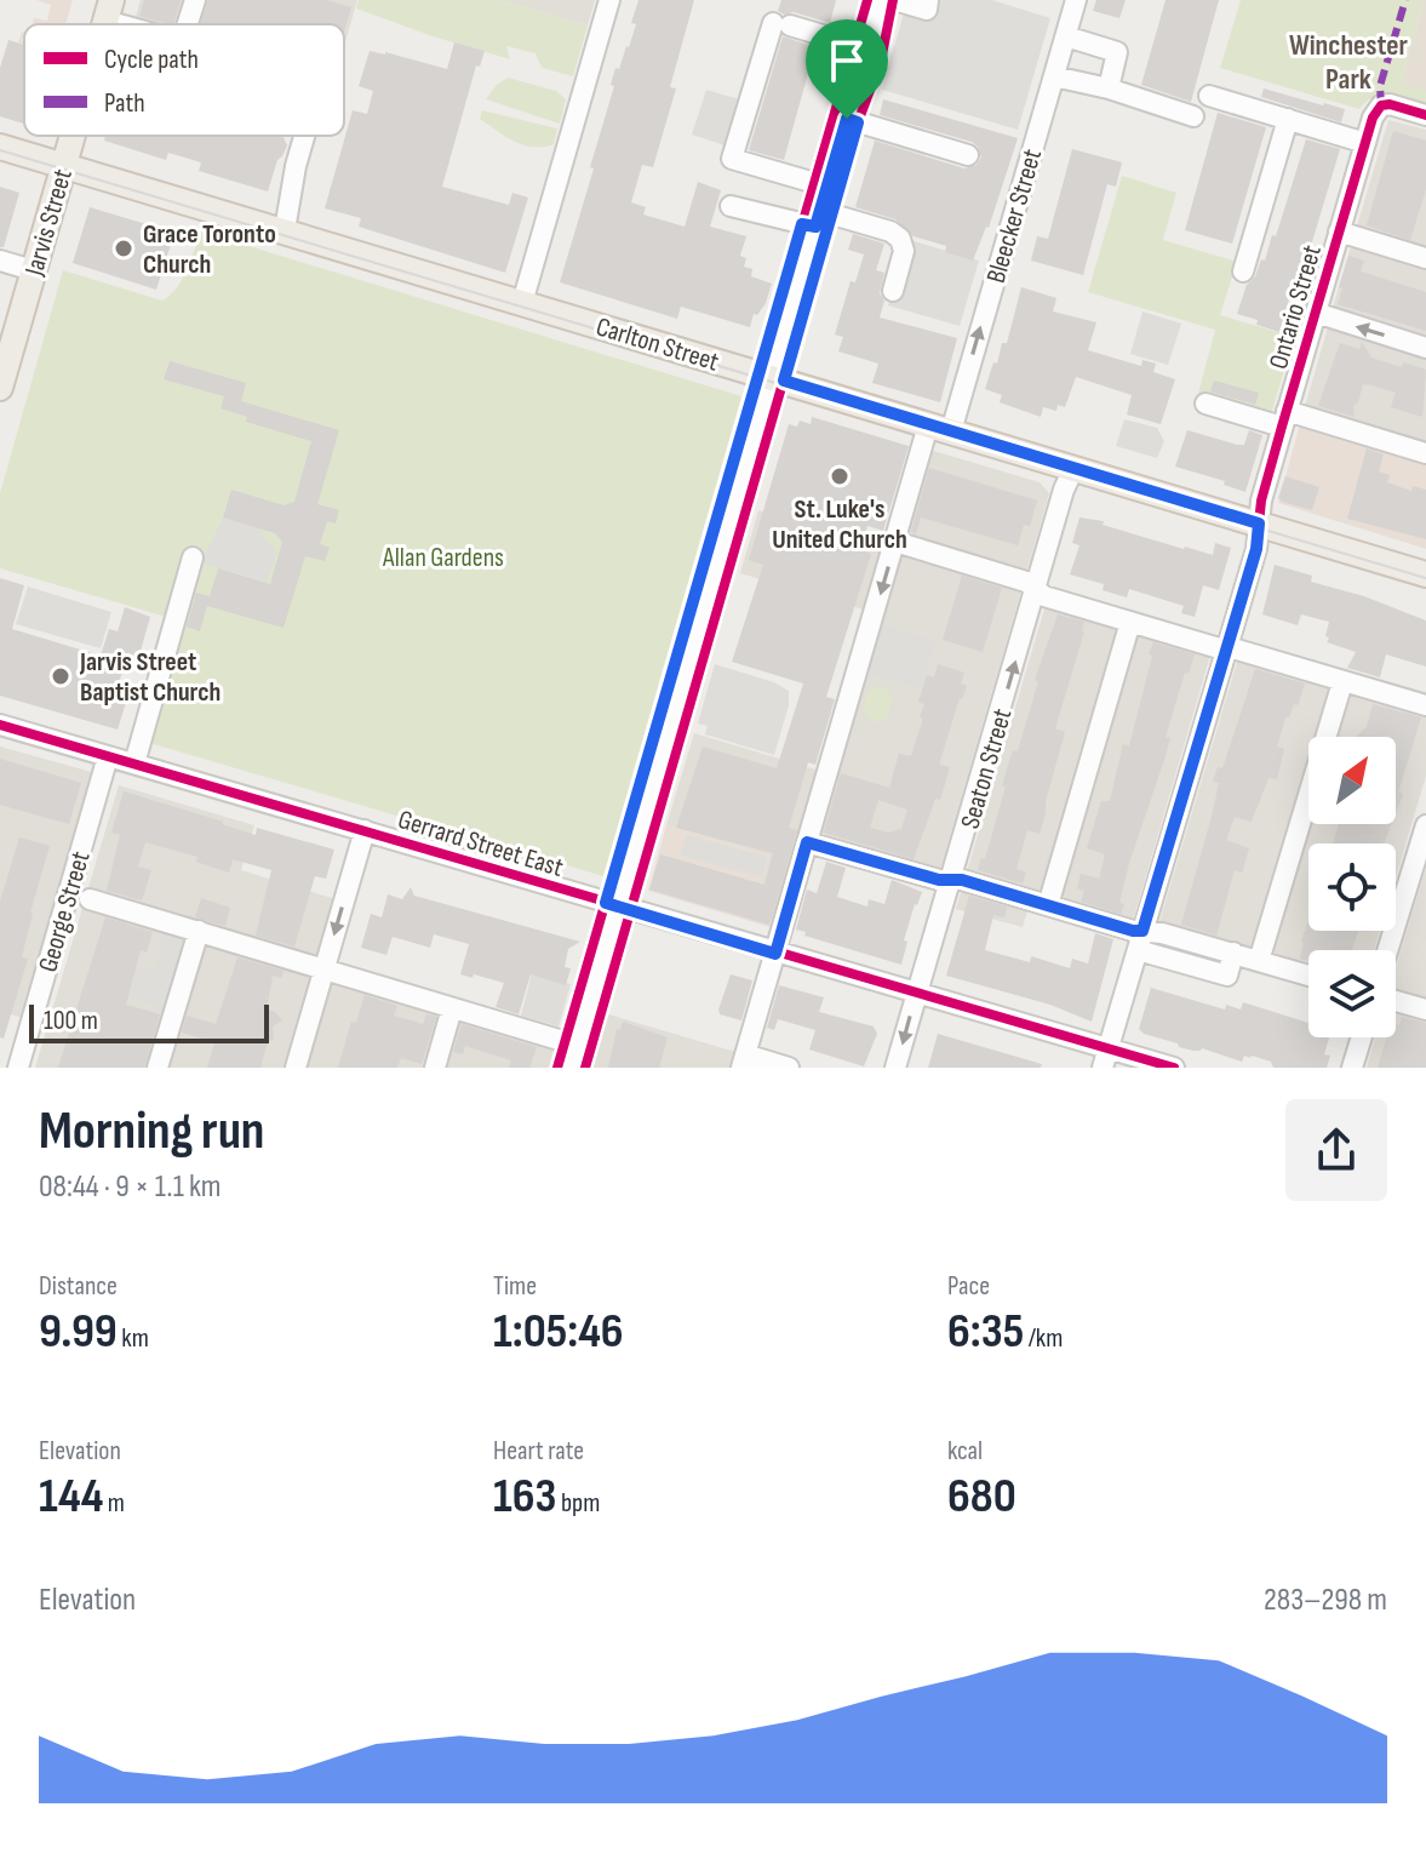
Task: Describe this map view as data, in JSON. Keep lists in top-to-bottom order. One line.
{"streets":{"main road":["Jarvis Street","Carlton Street"],"street":["Bleecker Street","Ontario Street","Seaton Street","Gerrard Street East","George Street"]},"crossings":[["Bleecker Street","Carlton Street"],["Bleecker Street","Gerrard Street East"],["Jarvis Street","Carlton Street"],["Ontario Street","Carlton Street"],["Ontario Street","Gerrard Street East"],["Carlton Street","Seaton Street"],["Seaton Street","Gerrard Street East"],["Gerrard Street East","George Street"]],"districts":["Winchester Park"],"parks":["Allan Gardens"],"places":["Grace Toronto Church","St. Luke's United Church","Jarvis Street Baptist Church"],"legend":["Cycle path","Path"],"scale_bar":"100 m","north":"top right","page":{"scale":"100 m","heading":["Morning run","08:44 · 9 × 1.1 km"],"stats":[["Distance","9.99 km"],["Time","1:05:46"],["Pace","6:35 /km"],["Elevation","144 m"],["Heart rate","163 bpm"],["kcal","680"]],"chart":["Elevation","283–298 m"]}}
